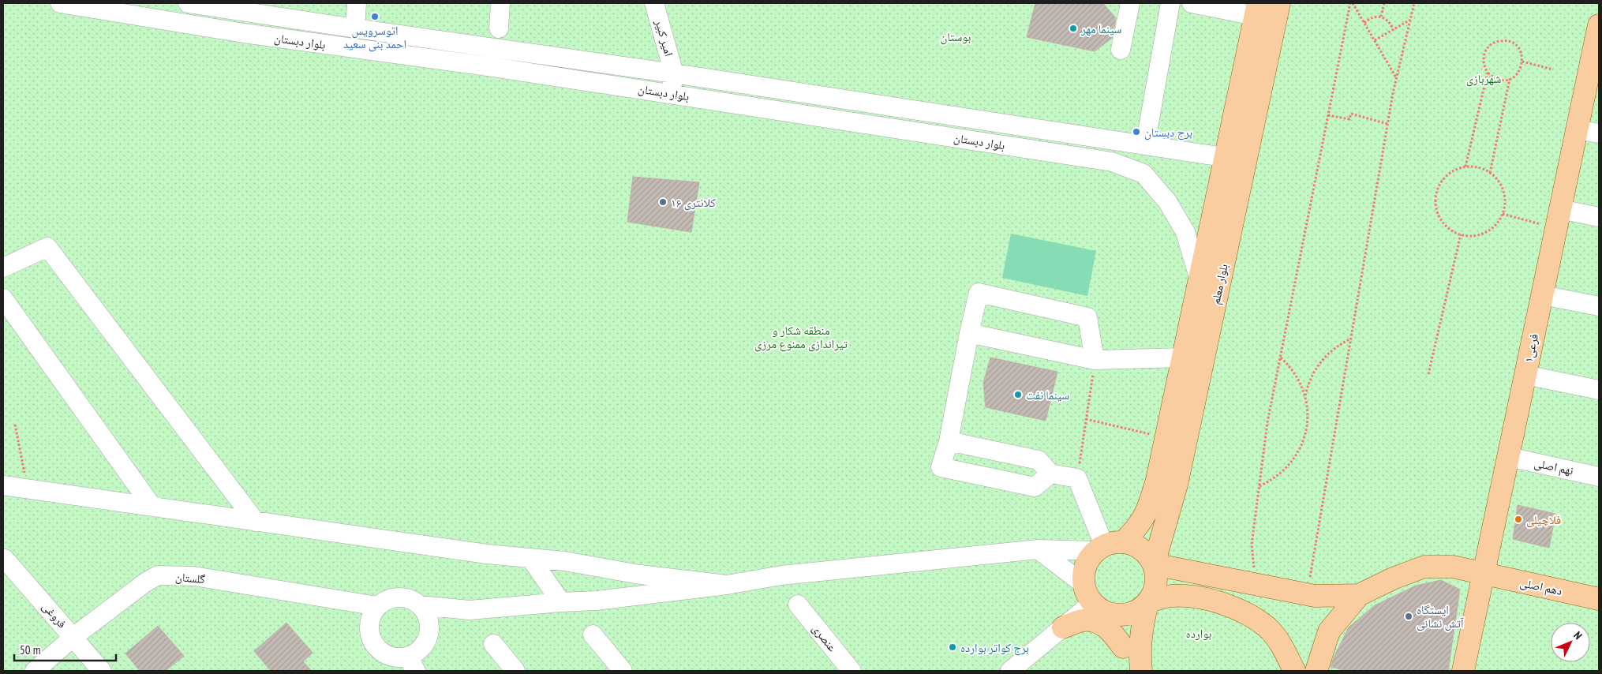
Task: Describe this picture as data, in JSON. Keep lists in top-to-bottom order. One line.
{"streets":{"main road":["بلوار معلم","فرعی۱","دهم اصلی"],"street":["امیر کبیر","بلوار دبستان","نهم اصلی","گلستان","فروغی","عنصری"]},"crossings":[["امیر کبیر","بلوار دبستان"],["بلوار دبستان","بلوار معلم"],["فرعی۱","نهم اصلی"],["فرعی۱","دهم اصلی"],["گلستان","فروغی"]],"parks":["بوستان","شهربازی","منطقه شکار و تیراندازی ممنوع مرزی","بوارده"],"places":["اتوسرویس احمد بنی سعید","سینما مهر","برج دبستان","کلانتری ۱۶","سینما نفت","فلاچیلی","ایستگاه آتش نشانی","برج کواتر بوارده"],"scale_bar":"50 m","north":"top right"}
